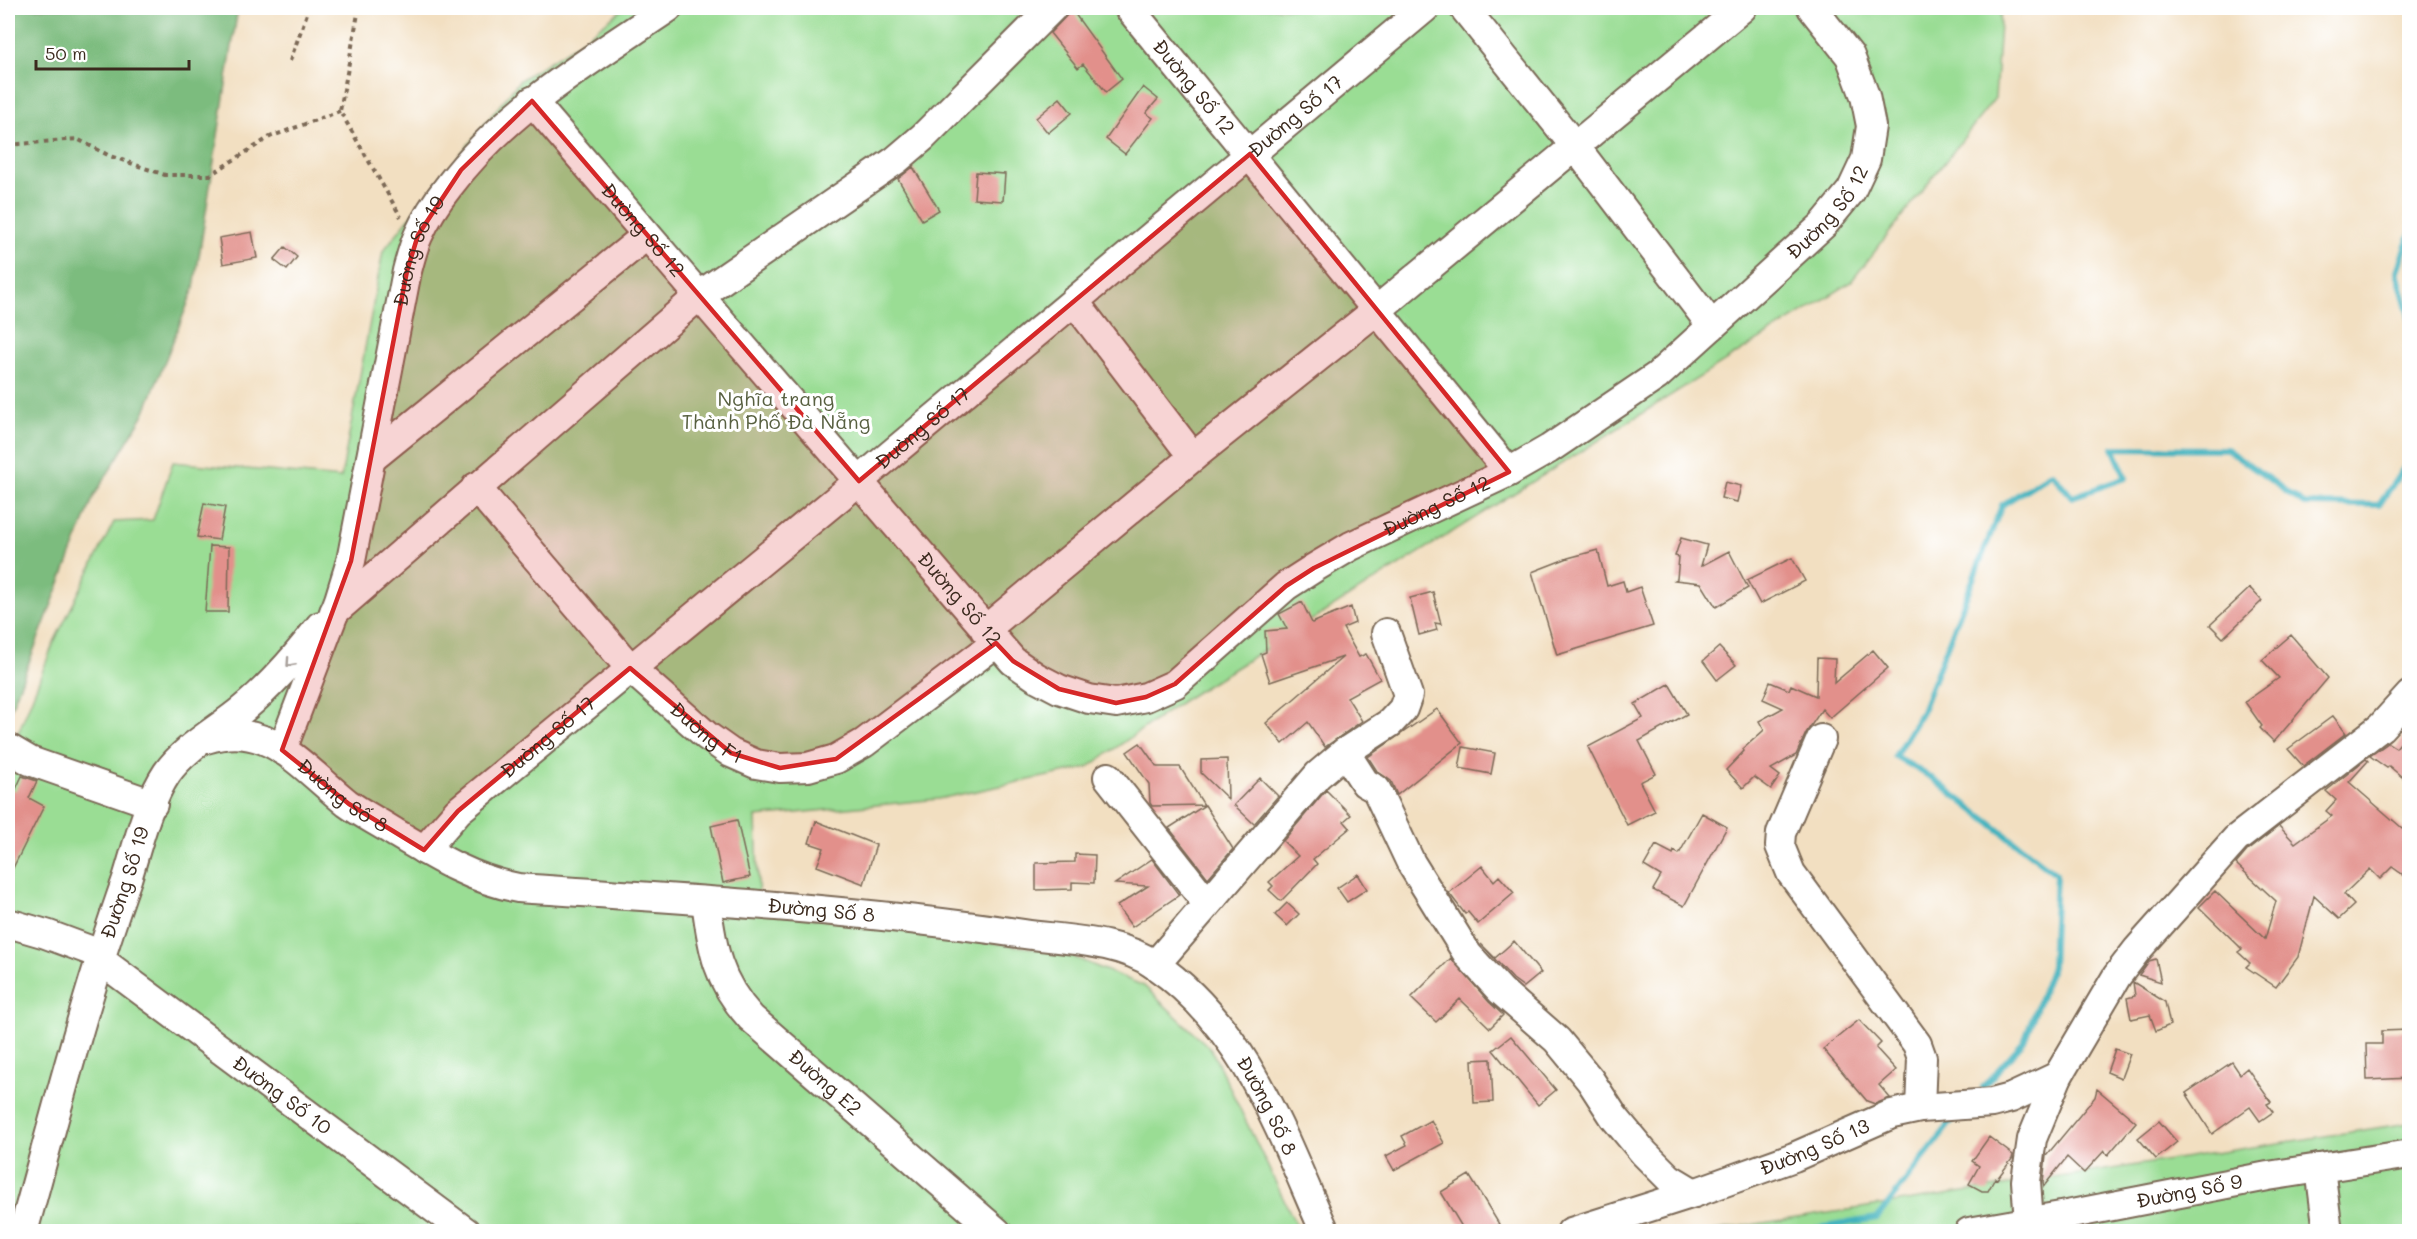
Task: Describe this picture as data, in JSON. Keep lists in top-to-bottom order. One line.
{"streets":{"street":["Đường Số 12","Đường Số 17","Đường Số 19","Đường F1","Đường Số 8","Đường E2","Đường Số 10","Đường Số 13","Đường Số 9"]},"crossings":[["Đường Số 12","Đường Số 17"],["Đường Số 12","Đường Số 19"],["Đường Số 12","Đường F1"],["Đường Số 17","Đường F1"],["Đường Số 17","Đường Số 8"],["Đường Số 19","Đường Số 8"],["Đường Số 19","Đường Số 10"],["Đường Số 8","Đường E2"]],"parks":["Nghĩa trang Thành Phố Đà Nẵng"],"scale_bar":"50 m"}
